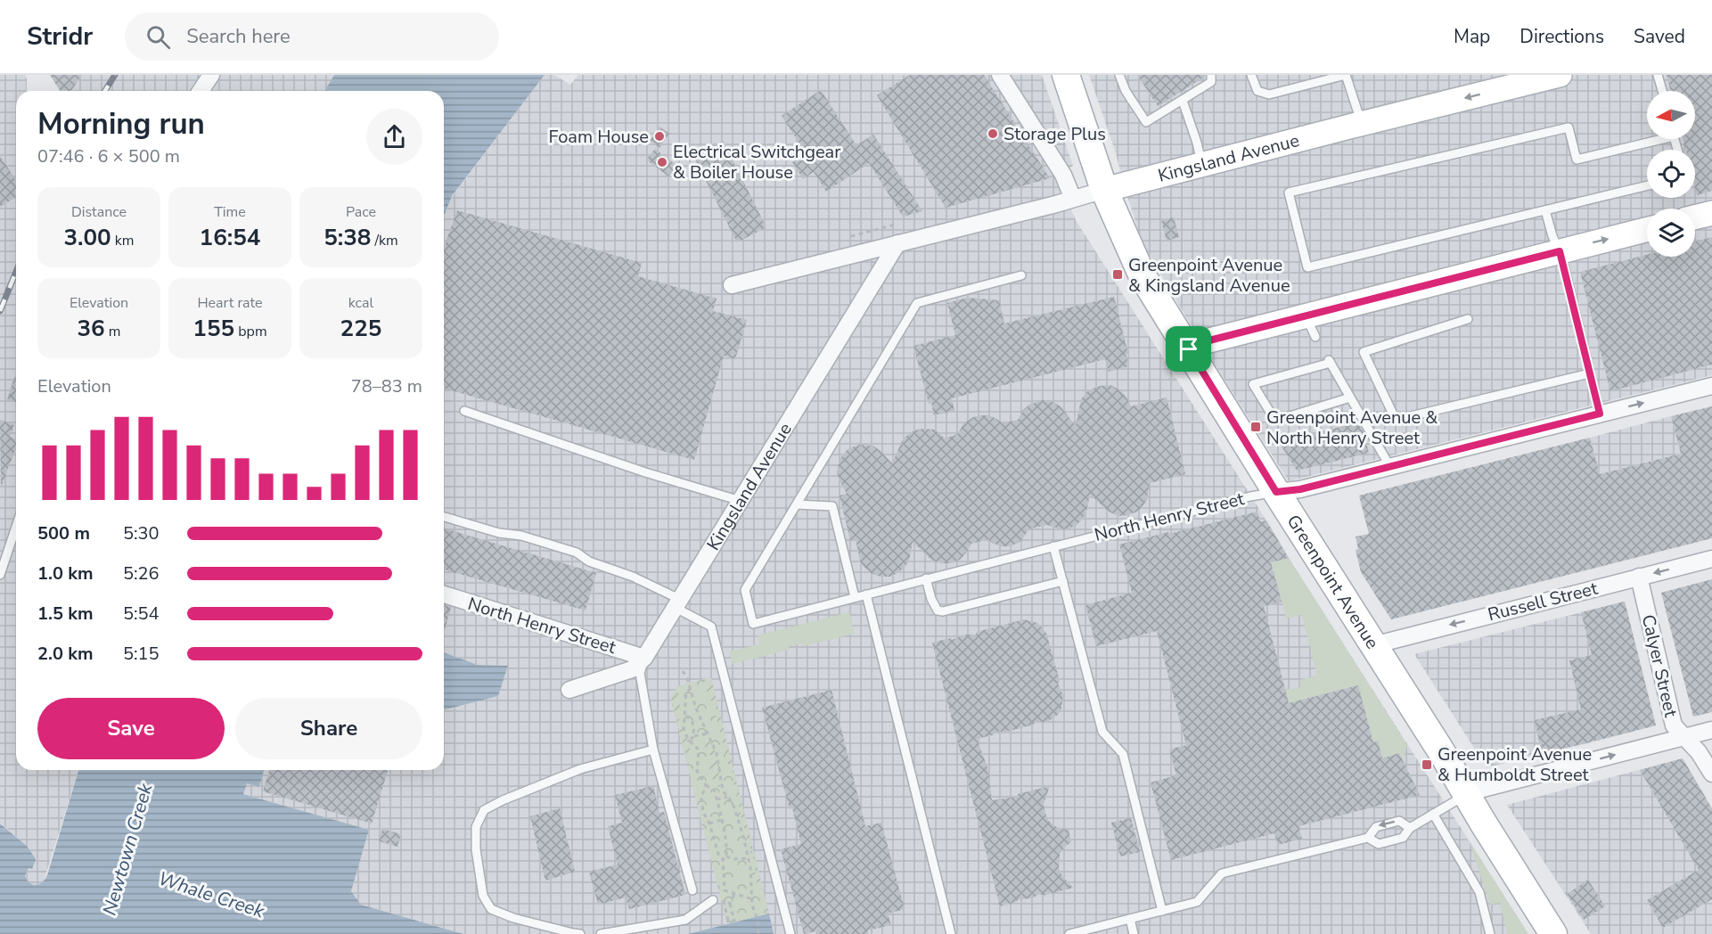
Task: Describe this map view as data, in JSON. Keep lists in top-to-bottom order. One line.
{"streets":{"main road":["Kingsland Avenue","Greenpoint Avenue"],"street":["North Henry Street","Russell Street","Calyer Street"]},"crossings":[["Kingsland Avenue","North Henry Street"],["Kingsland Avenue","Greenpoint Avenue"],["North Henry Street","Greenpoint Avenue"],["Greenpoint Avenue","Russell Street"],["Russell Street","Calyer Street"]],"one_way":["Russell Street"],"water":["Newtown Creek","Whale Creek"],"places":{"other":["Storage Plus","Foam House","Electrical Switchgear & Boiler House"],"transit":["Greenpoint Avenue & Kingsland Avenue","Greenpoint Avenue & North Henry Street","Greenpoint Avenue & Humboldt Street"]},"north":"left","page":{"header":"Stridr","search":"Search here","nav":["Map","Directions","Saved"],"heading":["Morning run","07:46 · 6 × 500 m"],"stats":[["Distance","3.00 km"],["Time","16:54"],["Pace","5:38 /km"],["Elevation","36 m"],["Heart rate","155 bpm"],["kcal","225"]],"chart":["Elevation","78–83 m"],"list":[{"name":"500 m","note":"5:30"},{"name":"1.0 km","note":"5:26"},{"name":"1.5 km","note":"5:54"},{"name":"2.0 km","note":"5:15"}],"buttons":["Save","Share"]}}
